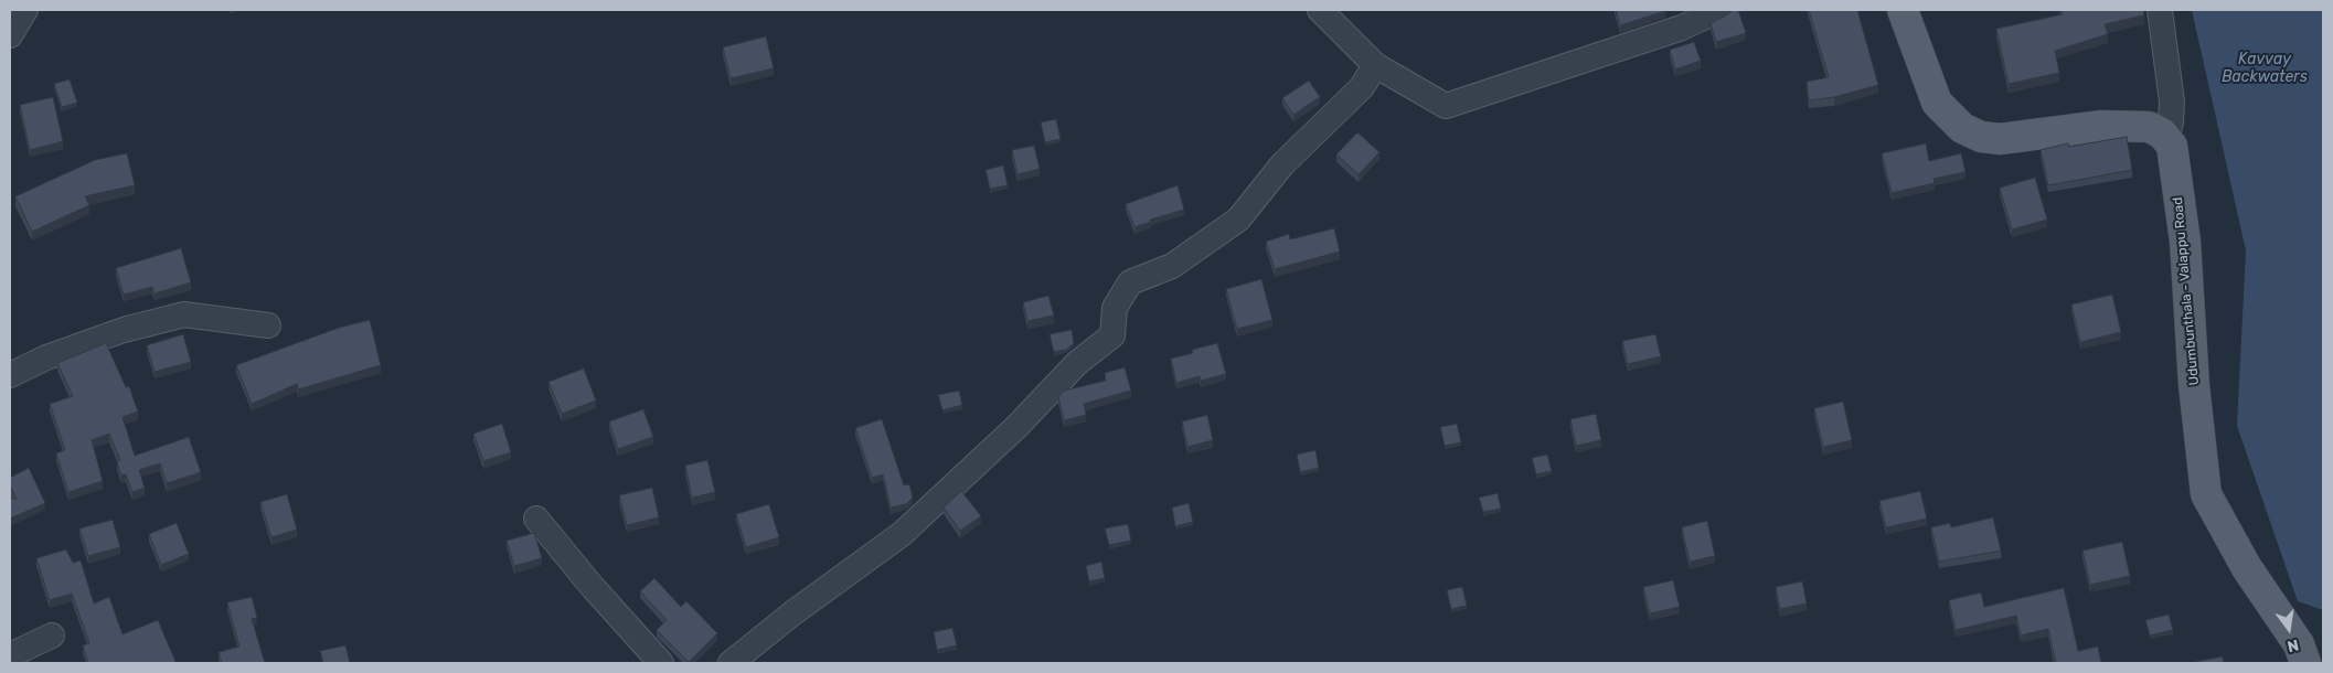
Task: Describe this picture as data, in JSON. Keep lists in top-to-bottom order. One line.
{"streets":{"main road":["Udumbunthala - Valappu Road"]},"water":["Kavvay Backwaters"],"north":"bottom"}
